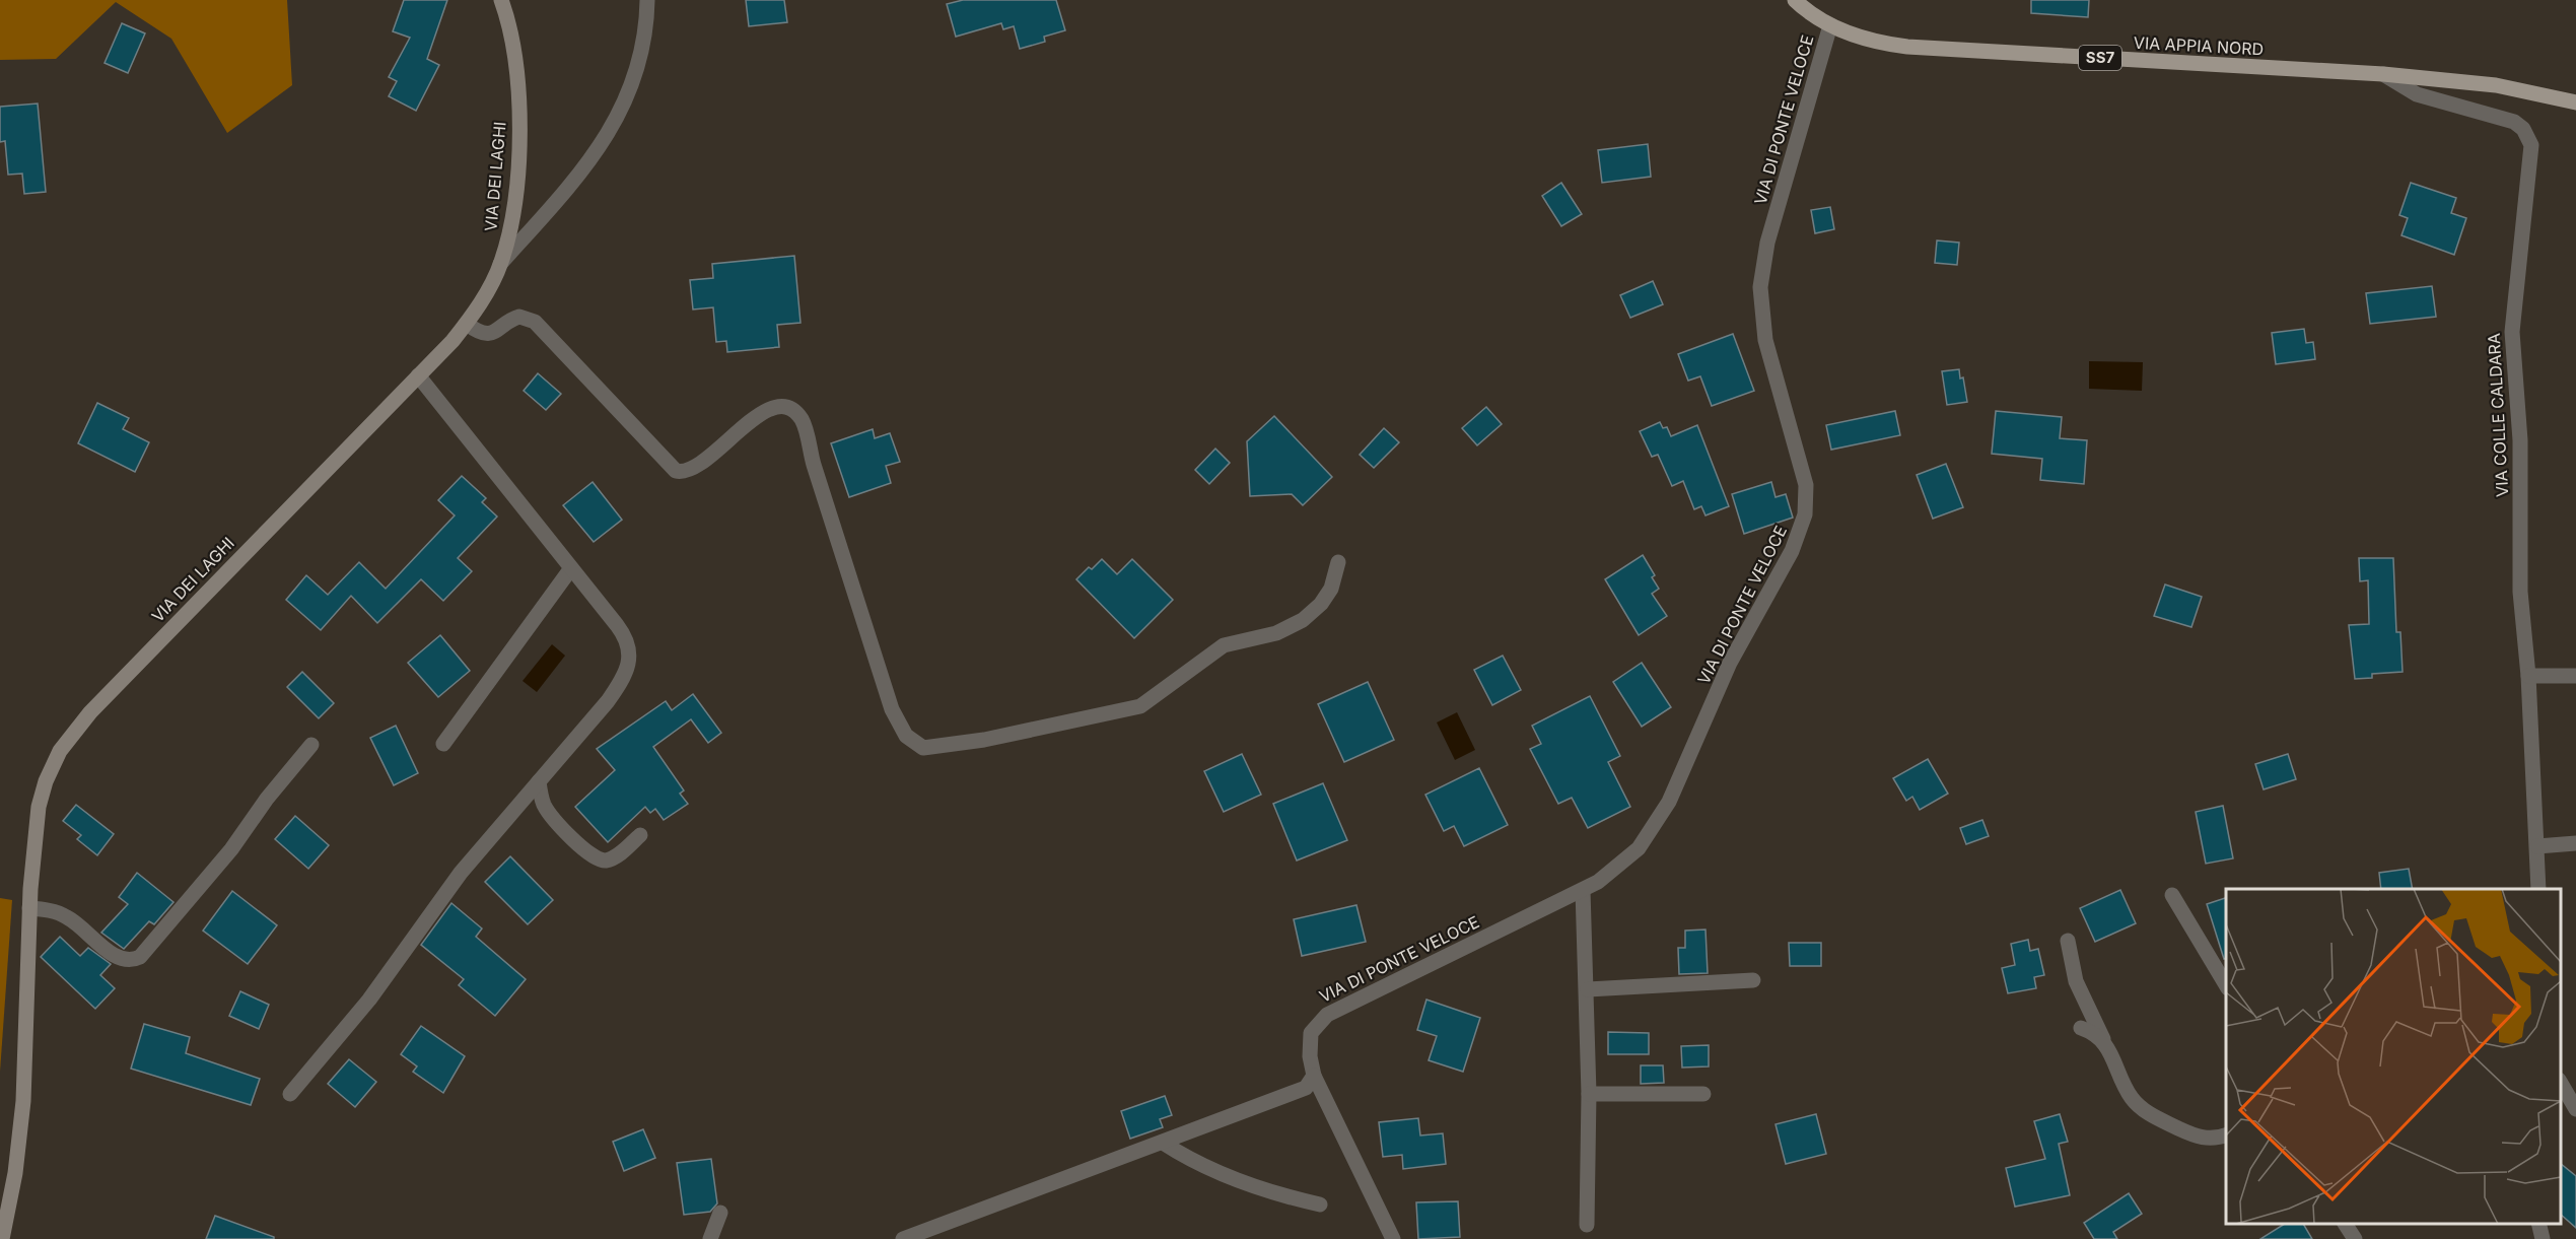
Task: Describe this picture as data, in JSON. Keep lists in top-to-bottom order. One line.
{"streets":{"main road":["VIA APPIA NORD","SS7","VIA DEI LAGHI"],"street":["VIA DI PONTE VELOCE","VIA COLLE CALDARA"]},"crossings":[["VIA APPIA NORD","SS7"],["VIA APPIA NORD","VIA DI PONTE VELOCE"],["VIA APPIA NORD","VIA COLLE CALDARA"],["SS7","VIA DI PONTE VELOCE"]]}
